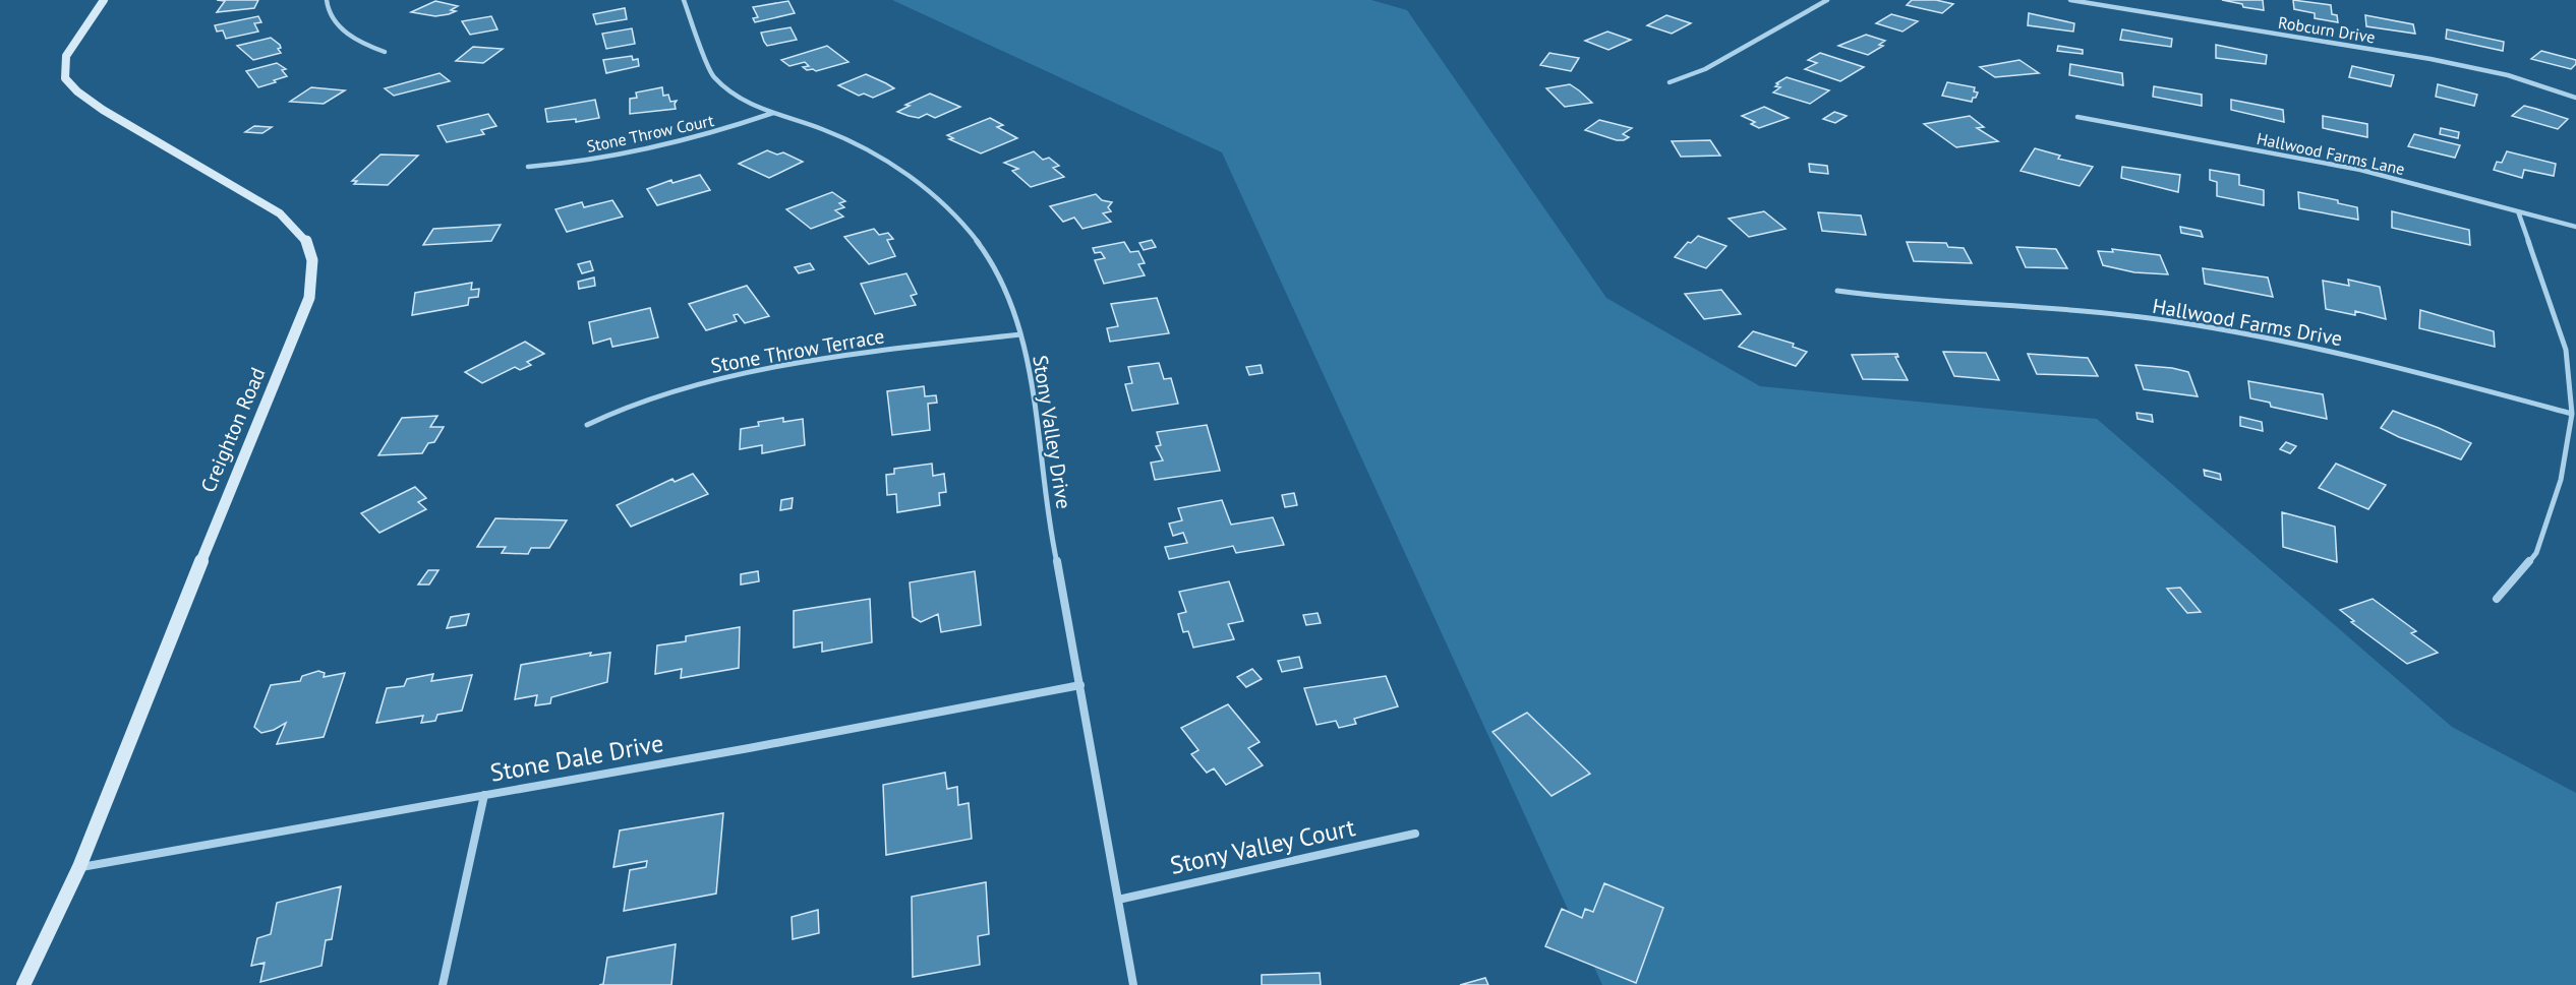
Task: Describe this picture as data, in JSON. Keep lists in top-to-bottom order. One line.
{"streets":{"main road":["Creighton Road"],"street":["Robcurn Drive","Stone Throw Court","Hallwood Farms Lane","Hallwood Farms Drive","Stone Throw Terrace","Stony Valley Drive","Stone Dale Drive","Stony Valley Court"]},"crossings":[["Stone Throw Court","Stony Valley Drive"],["Stone Throw Terrace","Stony Valley Drive"],["Creighton Road","Stone Dale Drive"],["Stony Valley Drive","Stone Dale Drive"],["Stony Valley Drive","Stony Valley Court"]]}
